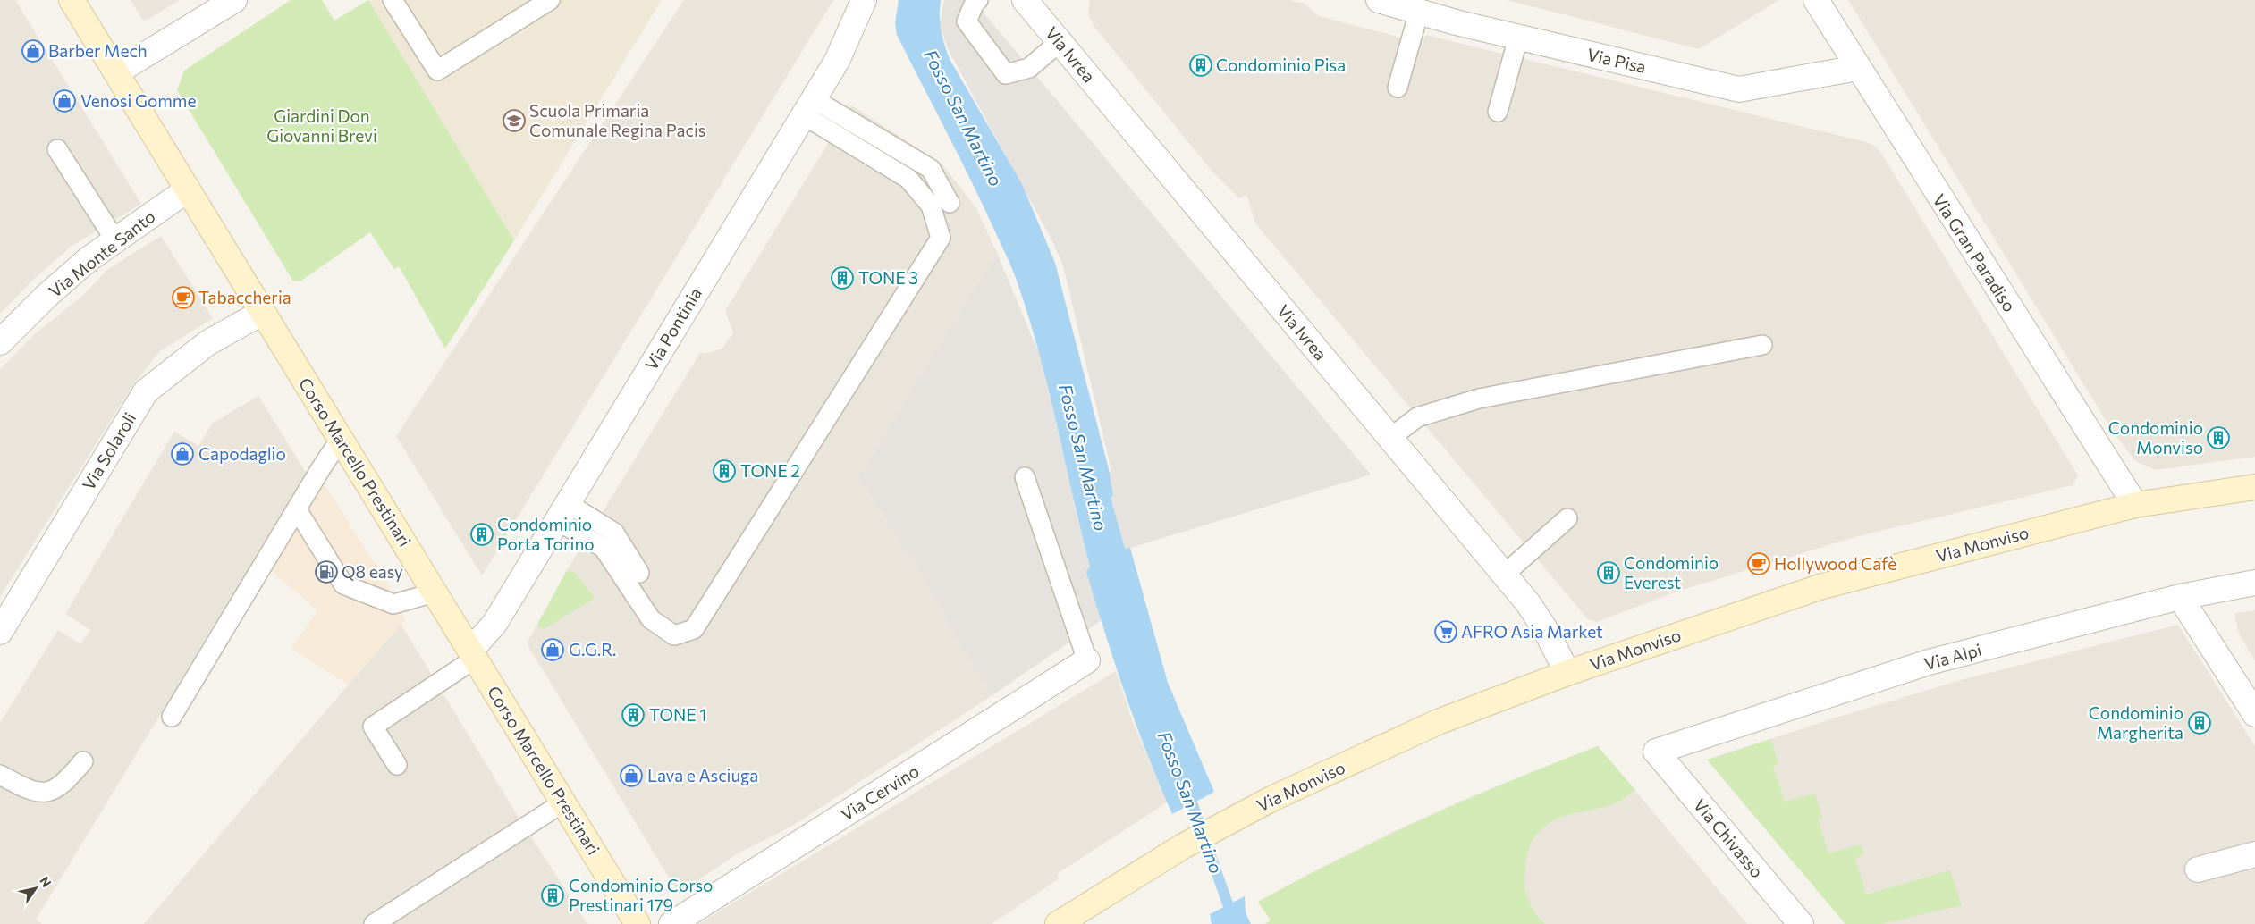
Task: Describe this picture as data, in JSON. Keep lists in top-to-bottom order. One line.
{"streets":{"street":["Via Ivrea","Via Pisa","Via Gran Paradiso","Via Monte Santo","Via Pontinia","Via Solaroli","Corso Marcello Prestinari","Via Monviso","Via Alpi","Via Cervino","Via Chivasso"]},"crossings":[["Via Ivrea","Via Monviso"],["Via Pisa","Via Gran Paradiso"],["Via Gran Paradiso","Via Monviso"],["Via Monte Santo","Corso Marcello Prestinari"],["Via Pontinia","Corso Marcello Prestinari"],["Via Solaroli","Corso Marcello Prestinari"],["Via Alpi","Via Chivasso"]],"water":["Fosso San Martino"],"parks":["Giardini Don Giovanni Brevi"],"places":{"shop":["Barber Mech","Venosi Gomme","Capodaglio","G.G.R.","Lava e Asciuga"],"building":["Condominio Pisa","TONE 3","Condominio Monviso","TONE 2","Condominio Porta Torino","Condominio Everest","TONE 1","Condominio Margherita","Condominio Corso Prestinari 179"],"school or university":["Scuola Primaria Comunale Regina Pacis"],"cafe":["Tabaccheria","Hollywood Cafè"],"fuel station":["Q8 easy"],"supermarket":["AFRO Asia Market"]},"north":"top right"}
